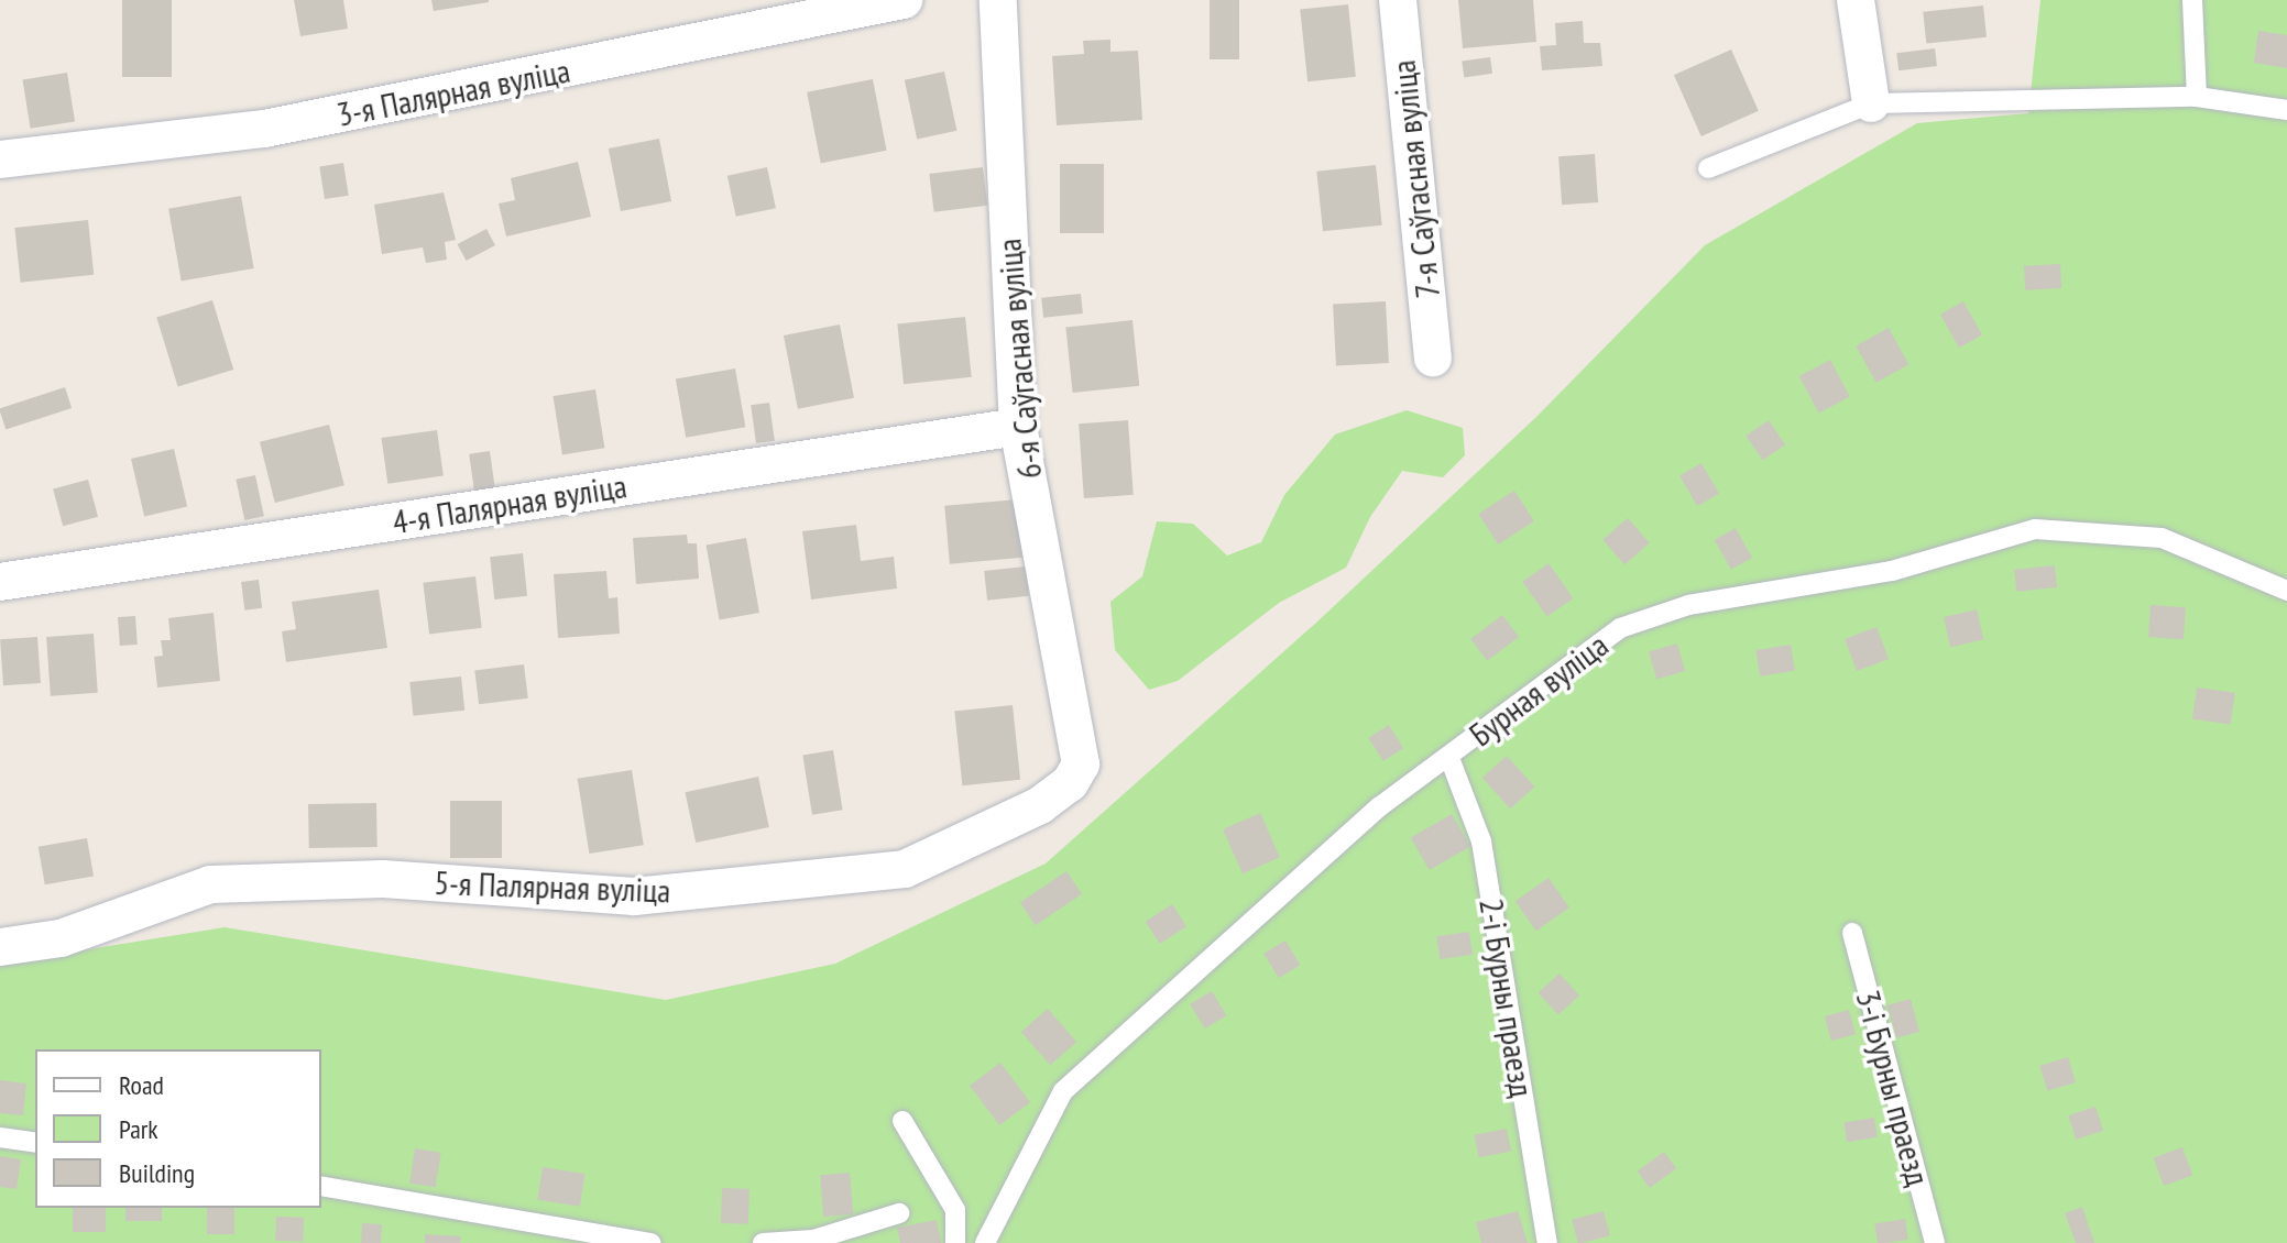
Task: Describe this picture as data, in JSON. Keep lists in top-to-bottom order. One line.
{"streets":{"street":["3-я Палярная вуліца","7-я Саўгасная вуліца","6-я Саўгасная вуліца","4-я Палярная вуліца","5-я Палярная вуліца"],"lane":["Бурная вуліца","2-і Бурны праезд","3-і Бурны праезд"]},"crossings":[["6-я Саўгасная вуліца","4-я Палярная вуліца"],["6-я Саўгасная вуліца","5-я Палярная вуліца"],["Бурная вуліца","2-і Бурны праезд"]],"legend":["Road","Park","Building"]}
